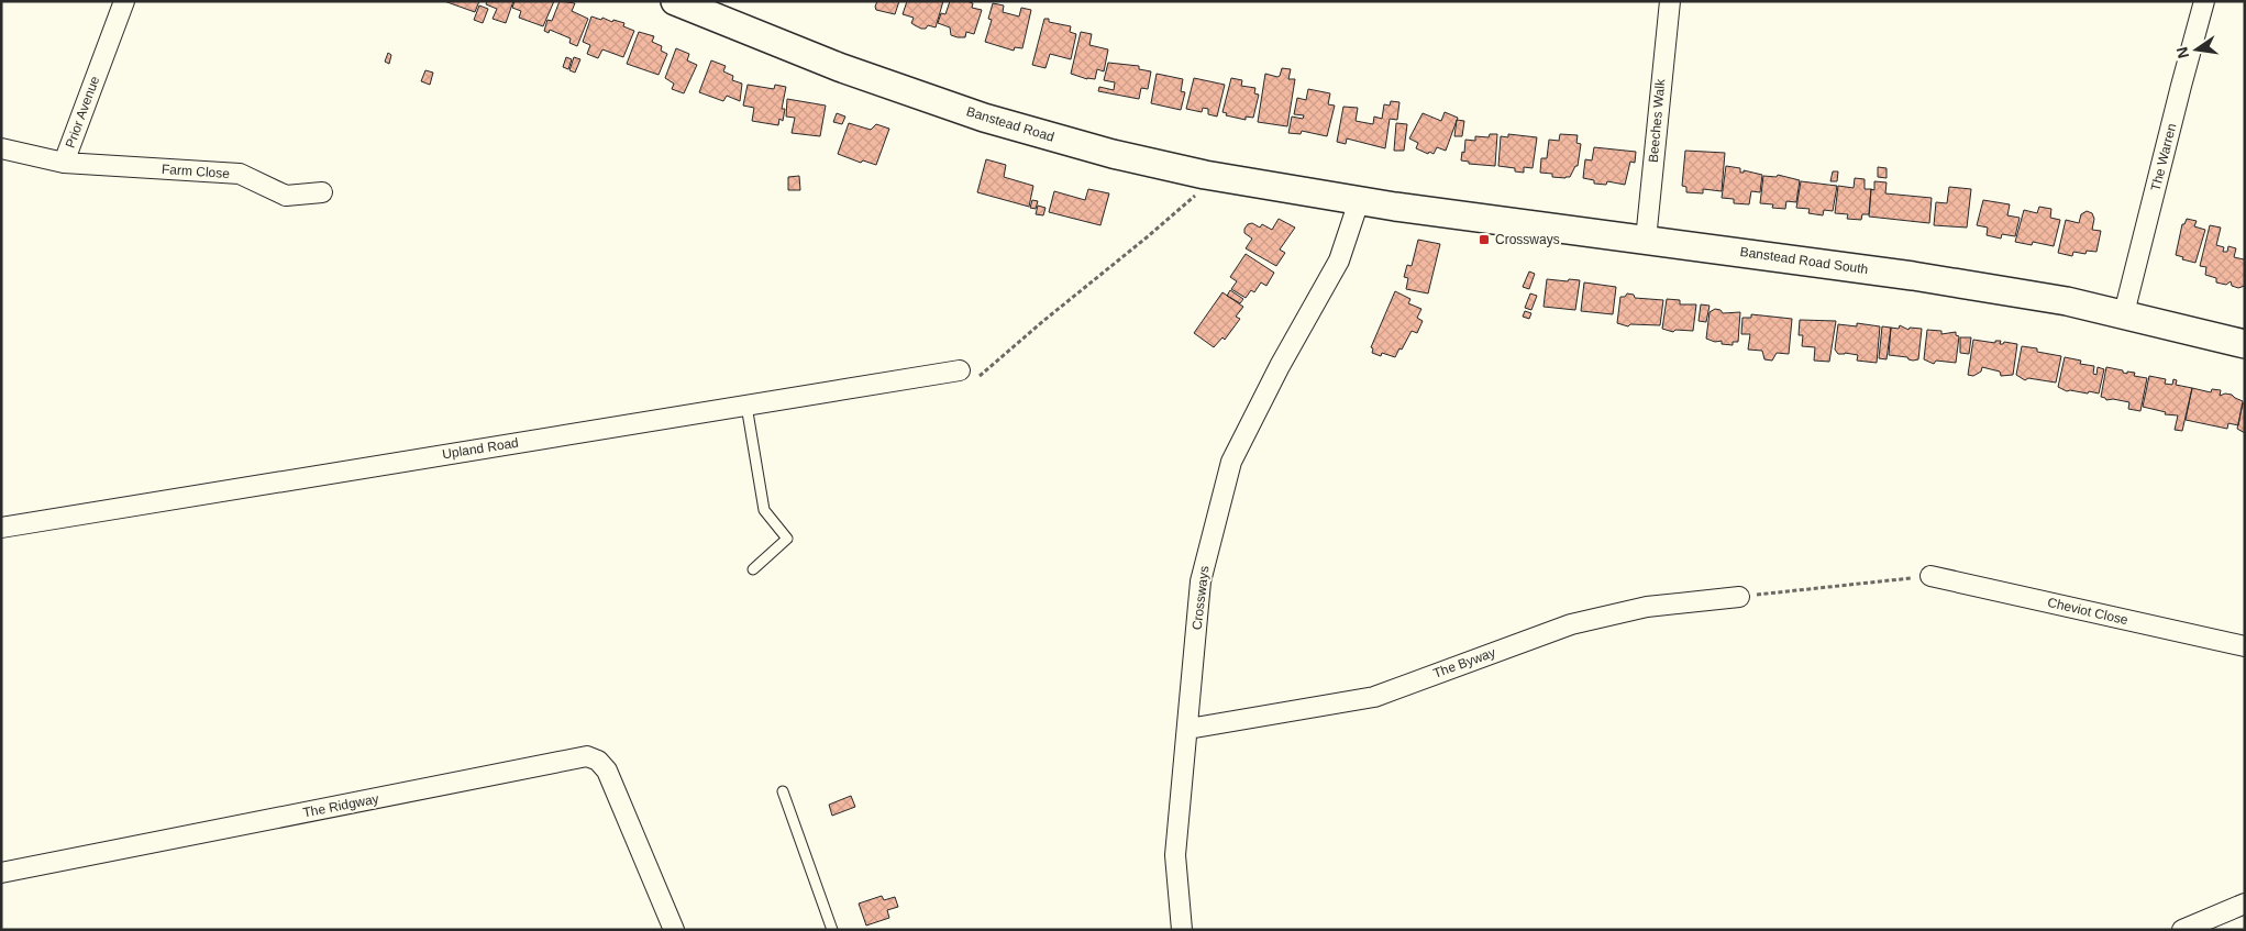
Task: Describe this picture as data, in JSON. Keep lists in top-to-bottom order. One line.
{"streets":{"street":["Prior Avenue","Beeches Walk","Banstead Road","The Warren","Farm Close","Banstead Road South","Upland Road","Crossways","Cheviot Close","The Byway","The Ridgway"]},"crossings":[["Prior Avenue","Farm Close"],["Beeches Walk","Banstead Road South"],["Banstead Road","Banstead Road South"],["Banstead Road","Crossways"],["The Warren","Banstead Road South"],["Banstead Road South","Crossways"],["Crossways","The Byway"]],"places":{"transit":["Crossways"]},"north":"left"}
